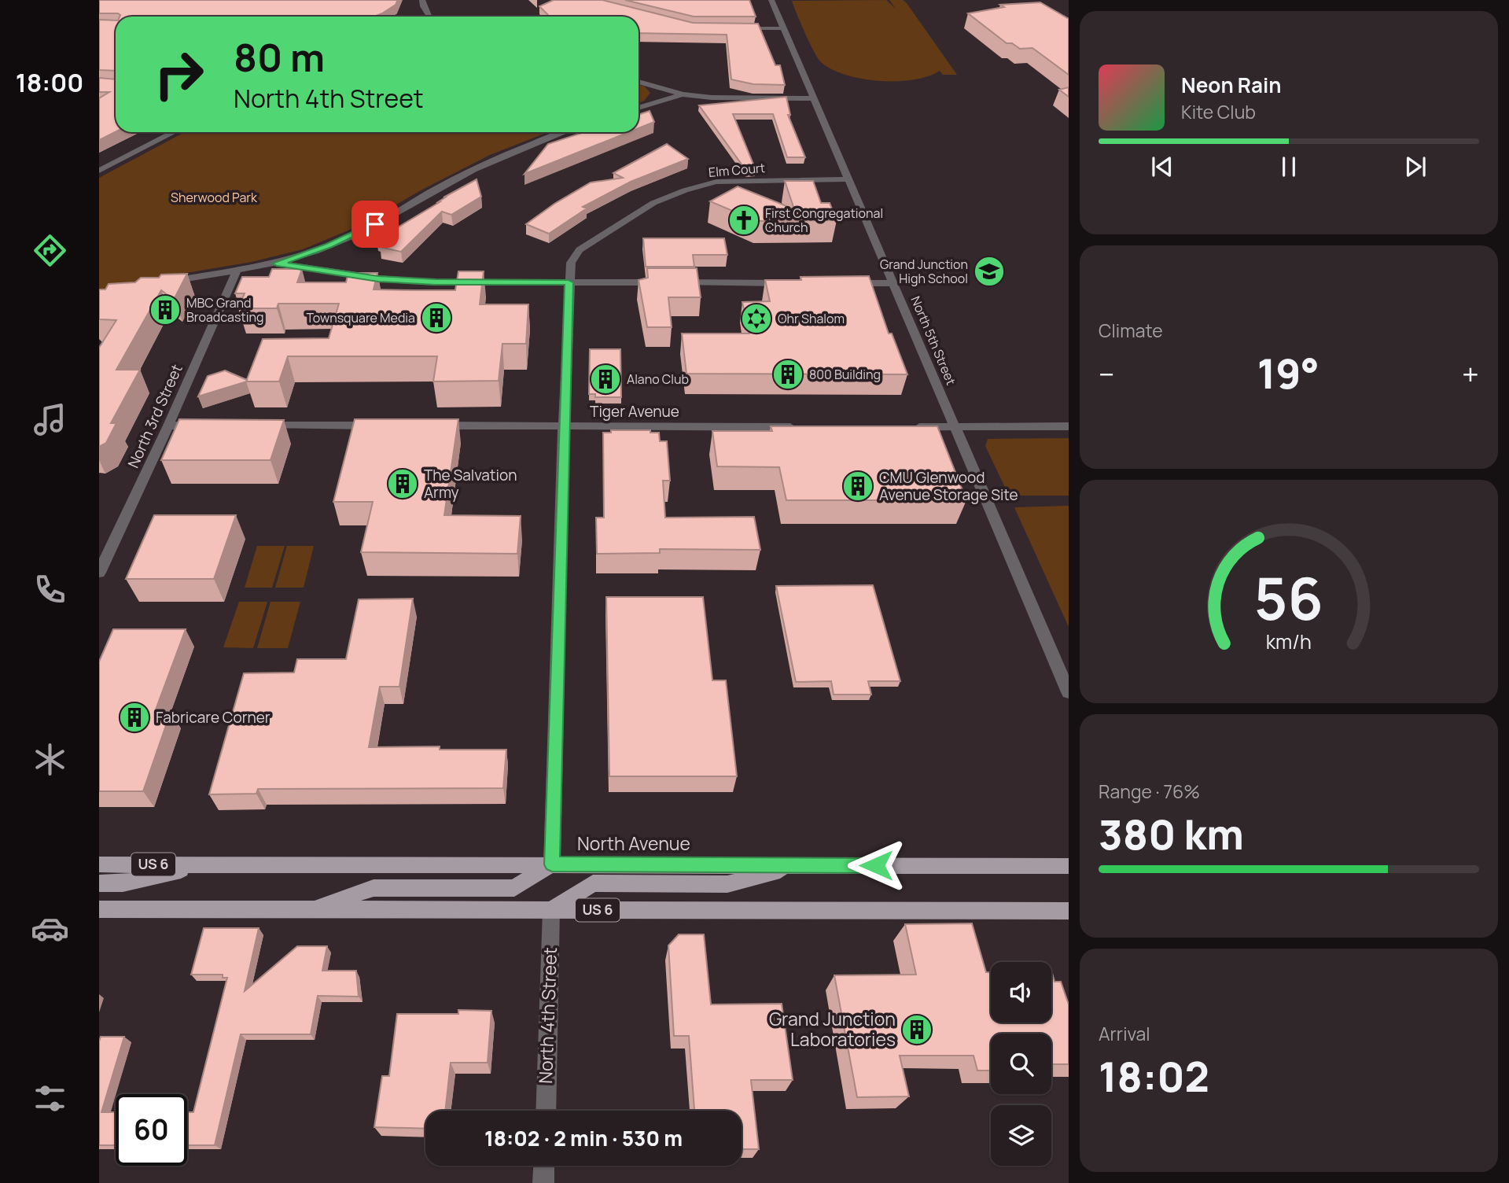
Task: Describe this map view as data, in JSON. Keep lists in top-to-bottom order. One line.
{"streets":{"main road":["North Avenue","US 6"],"street":["Elm Court","North 5th Street","Tiger Avenue","North 3rd Street","North 4th Street"]},"crossings":[["Elm Court","North 5th Street"],["US 6","North 4th Street"]],"parks":["Sherwood Park"],"places":{"church":["First Congregational Church"],"school or university":["Grand Junction High School"],"building":["MBC Grand Broadcasting","Townsquare Media","800 Building","Alano Club","The Salvation Army","CMU Glenwood Avenue Storage Site","Fabricare Corner","Grand Junction Laboratories"],"synagogue":["Ohr Shalom"]},"page":{"tabs":"18:00","turn":["80 m","North 4th Street"],"song":["Neon Rain","Kite Club"],"tile":["Climate",["Range · 76%","380 km"],["Arrival","18:02"]],"heat":["−","19°","+"],"limit":"60","trip":"18:02 · 2 min · 530 m","gauge":["56","km/h"]}}
